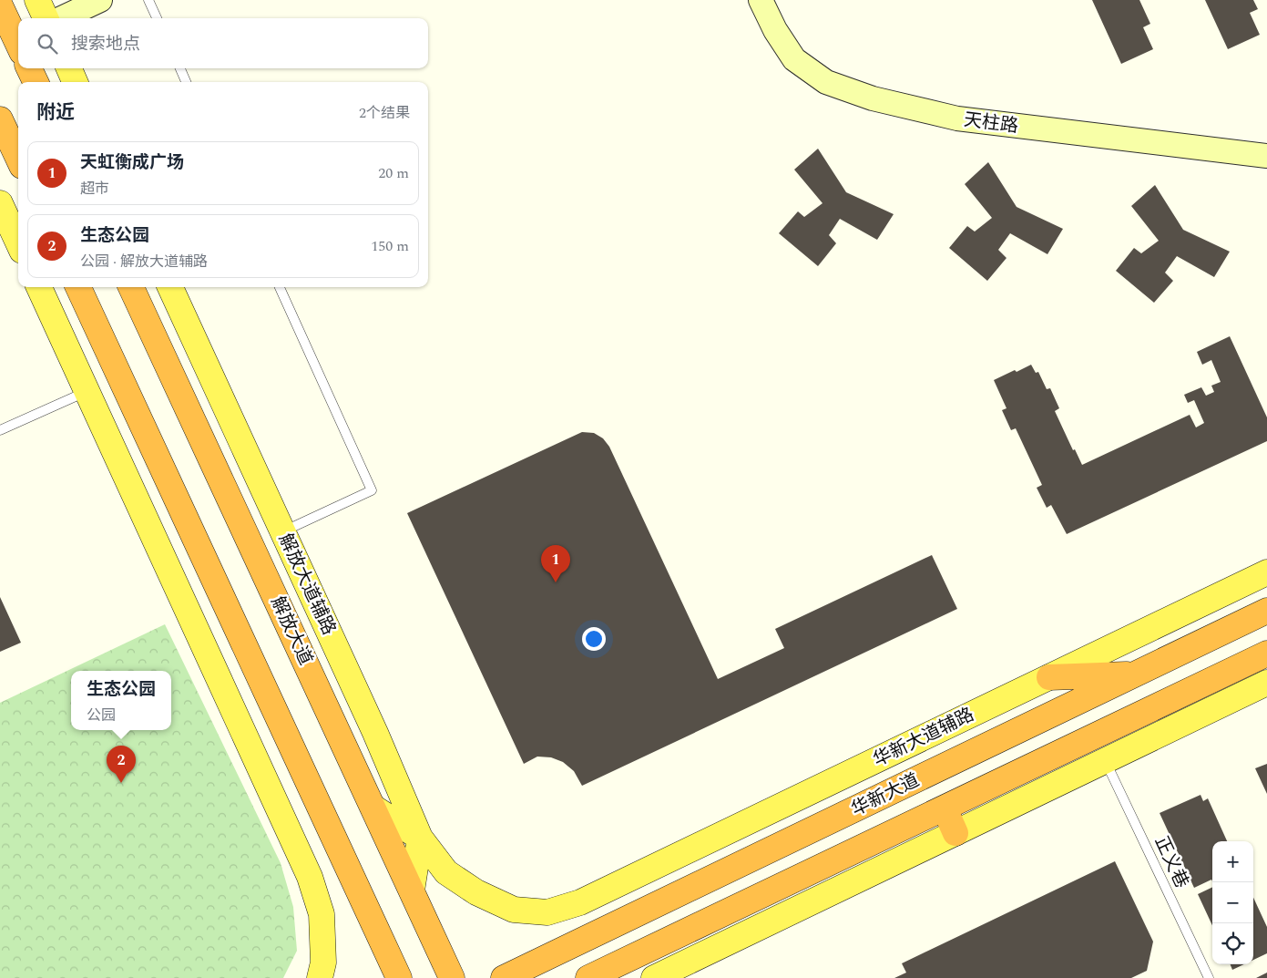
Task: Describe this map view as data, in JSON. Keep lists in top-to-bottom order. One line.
{"streets":{"highway":["解放大道","华新大道"],"main road":["解放大道辅路","华新大道辅路"],"street":["天柱路"],"lane":["正义巷"]},"crossings":[["解放大道辅路","华新大道辅路"]],"page":{"search":"搜索地点","heading":["附近","2个结果"],"list":[{"mark":"1","name":"天虹衡成广场","note":"超市","value":"20 m"},{"mark":"2","name":"生态公园","note":"公园 · 解放大道辅路","value":"150 m"}],"pins":["1","2"],"popup":["生态公园","公园"],"map_buttons":["+","−"]}}
